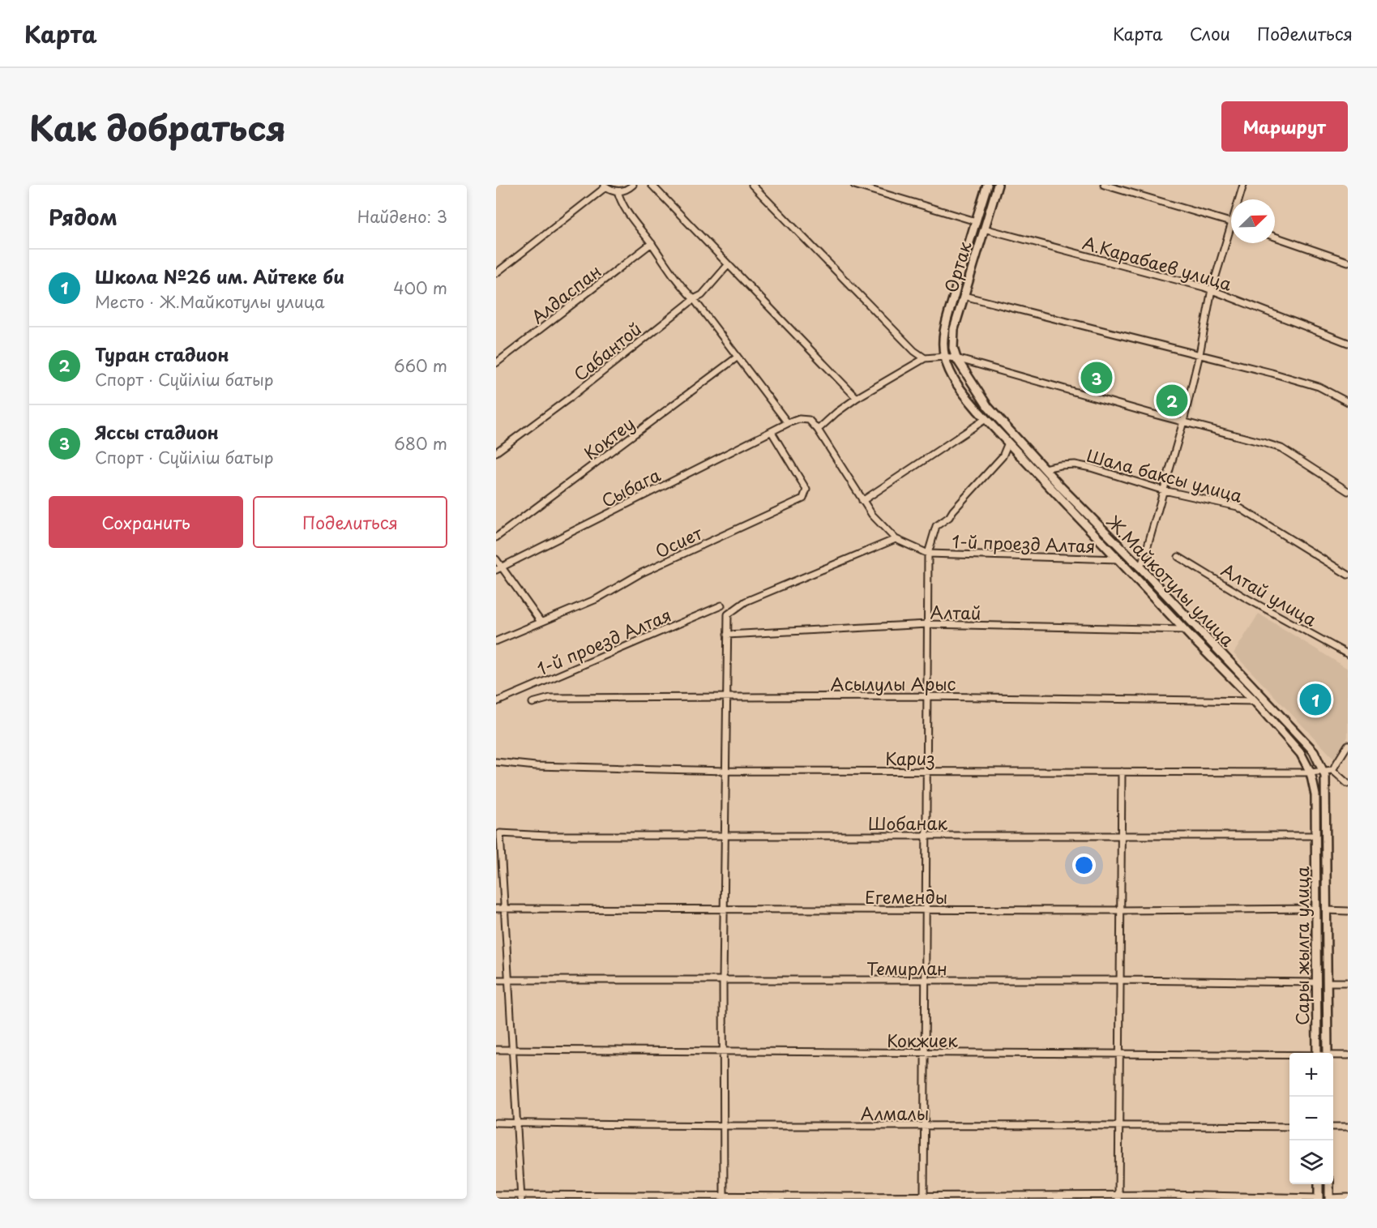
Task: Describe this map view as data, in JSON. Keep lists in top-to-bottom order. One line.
{"streets":{"street":["А.Карабаев улица","Ортак","Алдаспан","Сабантой","Коктеу","Шала баксы улица","Сыбага","Осиет","1-й проезд Алтая","Ж.Майкотулы улица","Алтай улица","Алтай","Асылулы Арыс","Кариз","Шобанак","Егеменды","Сары жылга улица","Темирлан","Кокжиек","Алмалы"]},"crossings":[["А.Карабаев улица","Ортак"],["Ортак","Ж.Майкотулы улица"],["Шала баксы улица","Ж.Майкотулы улица"],["Сыбага","Осиет"],["1-й проезд Алтая","Ж.Майкотулы улица"],["Ж.Майкотулы улица","Алтай"],["Ж.Майкотулы улица","Асылулы Арыс"],["Ж.Майкотулы улица","Кариз"],["Ж.Майкотулы улица","Шобанак"],["Ж.Майкотулы улица","Сары жылга улица"],["Шобанак","Егеменды"],["Шобанак","Сары жылга улица"],["Егеменды","Сары жылга улица"],["Сары жылга улица","Темирлан"]],"north":"top right","page":{"header":"Карта","nav":["Карта","Слои","Поделиться"],"title":"Как добраться","buttons":["Маршрут",["Сохранить","Поделиться"]],"heading":["Рядом","Найдено: 3"],"list":[{"mark":"1","name":"Школа №26 им. Айтеке би","note":"Место · Ж.Майкотулы улица","value":"400 m"},{"mark":"2","name":"Туран стадион","note":"Спорт · Сүйіліш батыр","value":"660 m"},{"mark":"3","name":"Яссы стадион","note":"Спорт · Сүйіліш батыр","value":"680 m"}],"pins":["3","2","1"],"map_buttons":["+","−"]}}
